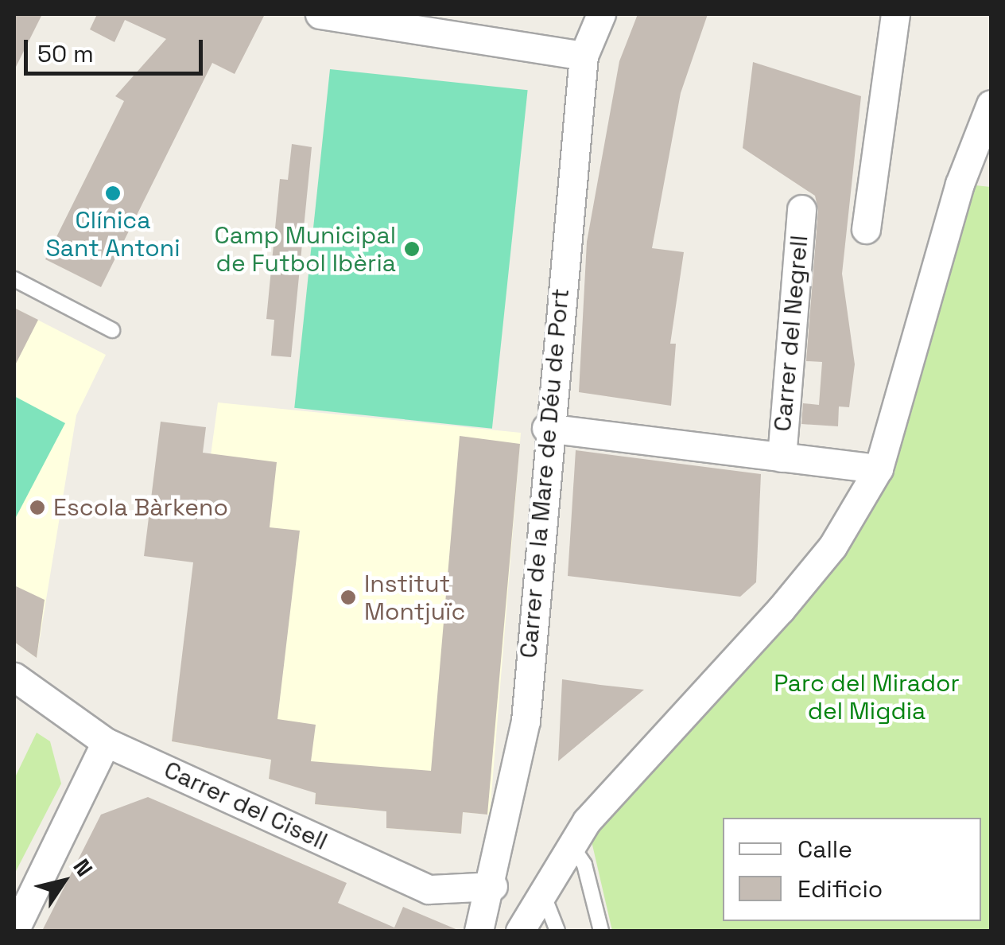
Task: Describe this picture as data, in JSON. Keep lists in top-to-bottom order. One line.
{"streets":{"street":["Carrer del Negrell","Carrer de la Mare de Déu de Port","Carrer del Cisell"]},"crossings":[["Carrer de la Mare de Déu de Port","Carrer del Cisell"]],"parks":["Parc del Mirador del Migdia"],"places":["Clínica Sant Antoni","Camp Municipal de Futbol Ibèria","Escola Bàrkeno","Institut Montjuïc"],"legend":["Calle","Edificio"],"scale_bar":"50 m","north":"top right"}
